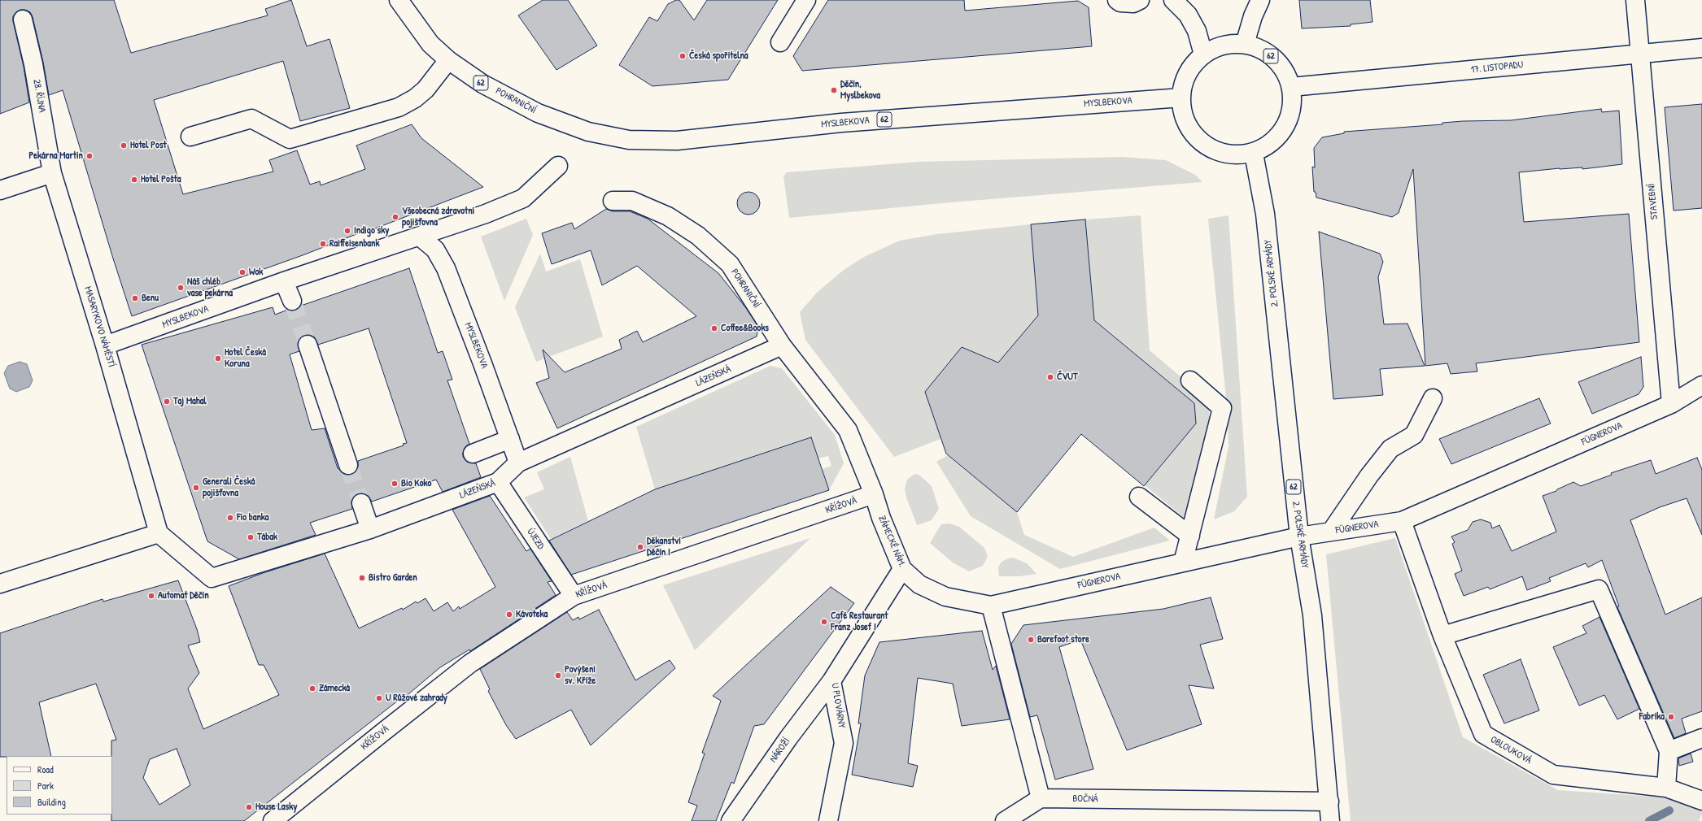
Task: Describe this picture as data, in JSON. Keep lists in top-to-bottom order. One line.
{"streets":{"street":["62","17. LISTOPADU","28. ŘÍJNA","POHRANIČNÍ","MYSLBEKOVA","STAVEBNÍ","2. POLSKÉ ARMÁDY","MASARYKOVO NÁMĚSTÍ","LÁZEŇSKÁ","FÜGNEROVA","KŘÍŽOVÁ","ÚJEZD","ZÁMECKÉ NÁM.","U PLOVÁRNY","NÁROŽÍ","OBLOUKOVÁ","BOČNÁ"]},"crossings":[["62","17. LISTOPADU"],["62","MYSLBEKOVA"],["62","2. POLSKÉ ARMÁDY"],["17. LISTOPADU","MYSLBEKOVA"],["17. LISTOPADU","STAVEBNÍ"],["17. LISTOPADU","2. POLSKÉ ARMÁDY"],["28. ŘÍJNA","MASARYKOVO NÁMĚSTÍ"],["POHRANIČNÍ","MYSLBEKOVA"],["POHRANIČNÍ","LÁZEŇSKÁ"],["POHRANIČNÍ","KŘÍŽOVÁ"],["POHRANIČNÍ","ZÁMECKÉ NÁM."],["MYSLBEKOVA","2. POLSKÉ ARMÁDY"],["MYSLBEKOVA","MASARYKOVO NÁMĚSTÍ"],["MYSLBEKOVA","LÁZEŇSKÁ"],["STAVEBNÍ","FÜGNEROVA"],["2. POLSKÉ ARMÁDY","FÜGNEROVA"],["2. POLSKÉ ARMÁDY","BOČNÁ"],["MASARYKOVO NÁMĚSTÍ","LÁZEŇSKÁ"],["LÁZEŇSKÁ","ÚJEZD"],["FÜGNEROVA","ZÁMECKÉ NÁM."],["FÜGNEROVA","OBLOUKOVÁ"],["KŘÍŽOVÁ","ÚJEZD"],["KŘÍŽOVÁ","ZÁMECKÉ NÁM."],["ZÁMECKÉ NÁM.","U PLOVÁRNY"],["U PLOVÁRNY","NÁROŽÍ"]],"places":["Česká spořitelna","Děčín, Myslbekova","Hotel Post","Pekárna Martin","Hotel Pošta","Všeobecná zdravotní pojišťovna","Indigo sky","Raiffeisenbank","Wok","Náš chléb vase pekárna","Benu","Coffee&Books","Hotel Česká Koruna","ČVUT","Taj Mahal","Bio Koko","Generali Česká pojišťovna","Fio banka","Tábak","Děkanství Děčín I","Bistro Garden","Automat Děčín","Kávoteka","Café Restaurant Franz Josef I","Barefoot store","Povýšení sv. Kříže","Zámecká","U Růžové zahrady","Fabrika","House Lasky"],"legend":["Road","Park","Building"]}
